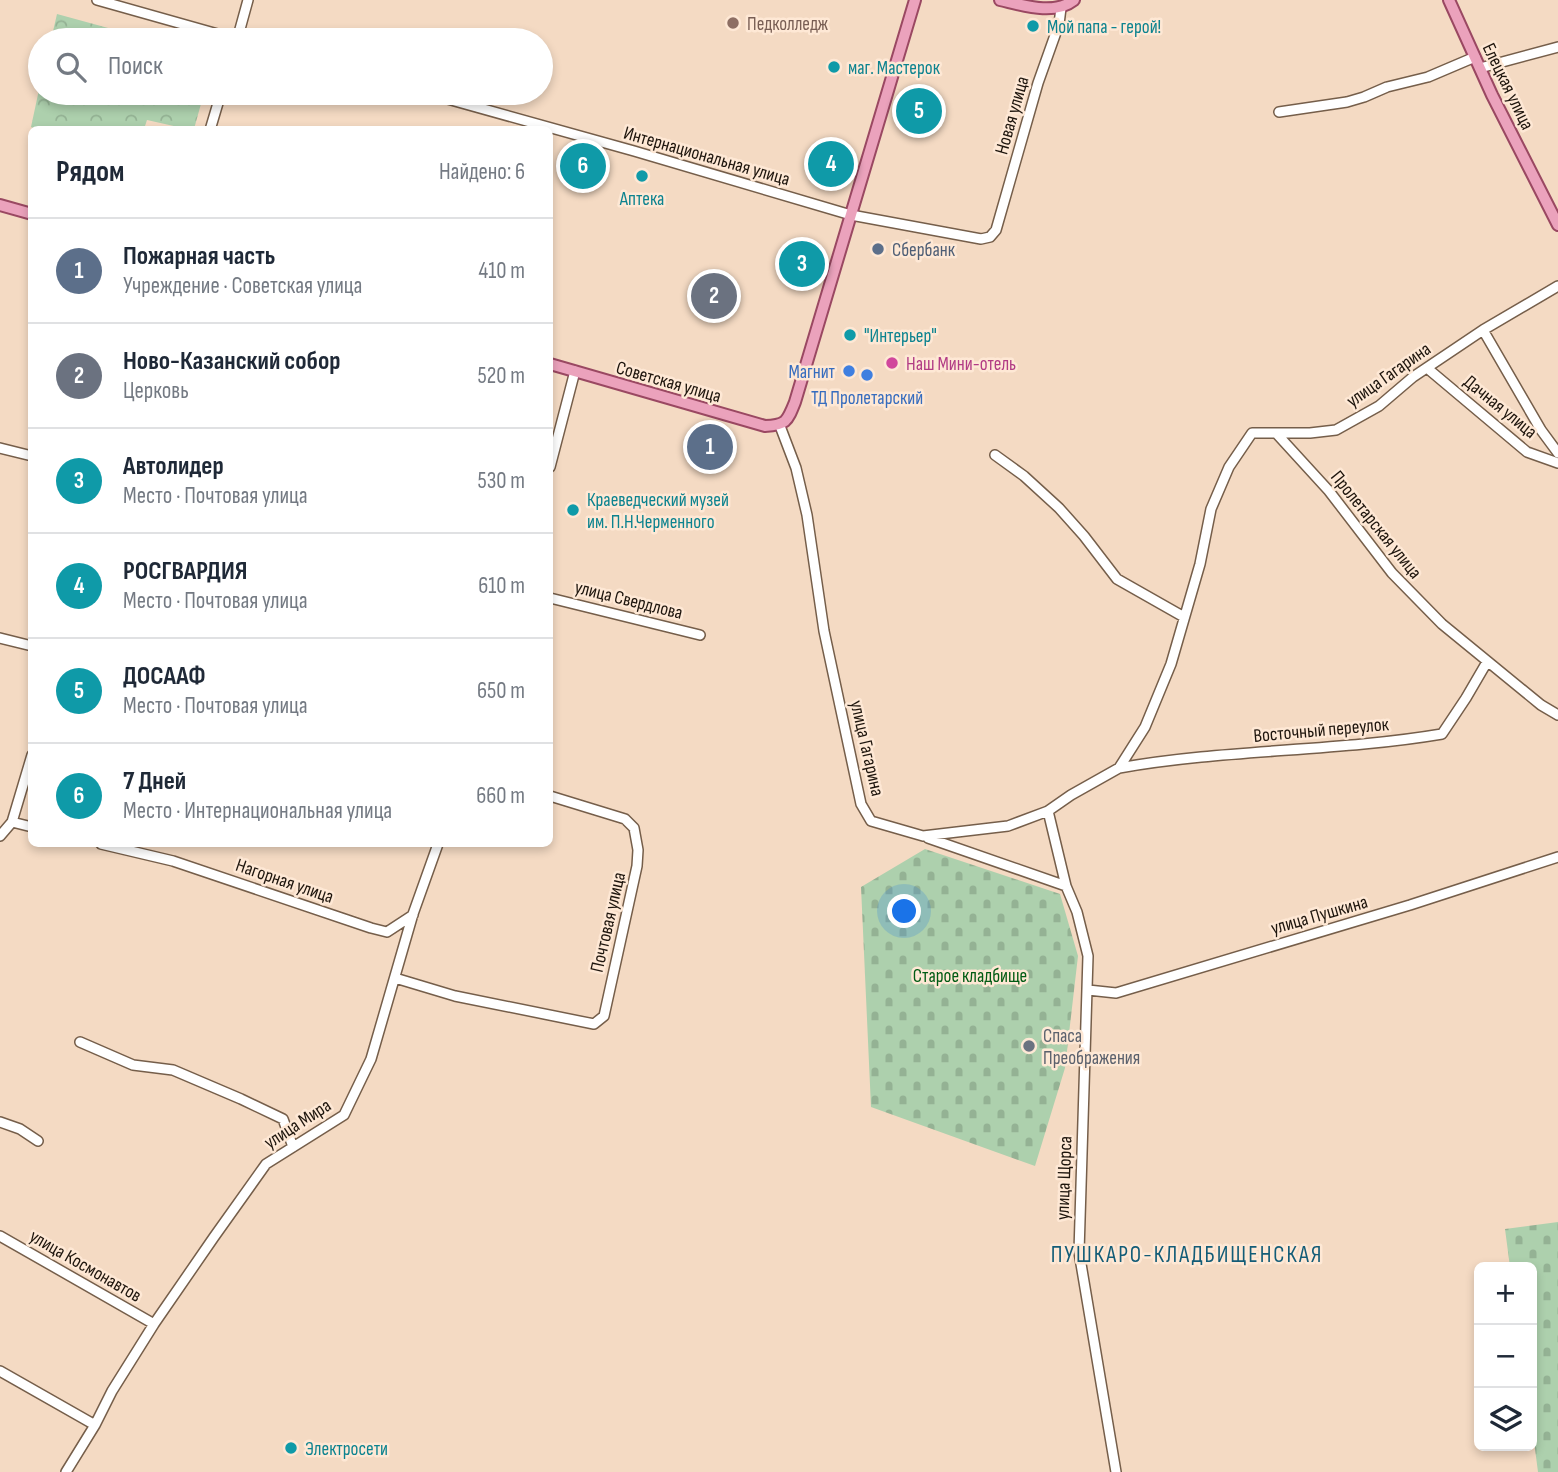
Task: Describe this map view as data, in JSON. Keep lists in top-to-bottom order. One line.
{"streets":{"main road":["Елецкая улица","Советская улица"],"street":["Новая улица","Интернациональная улица","улица Гагарина","Дачная улица","Пролетарская улица","улица Свердлова","Восточный переулок","Нагорная улица","улица Пушкина","Почтовая улица","улица Мира","улица Щорса","улица Космонавтов"]},"crossings":[["Новая улица","Интернациональная улица"],["улица Гагарина","Советская улица"],["улица Гагарина","Дачная улица"],["улица Гагарина","Пролетарская улица"],["улица Гагарина","Восточный переулок"],["улица Гагарина","улица Щорса"],["Пролетарская улица","Восточный переулок"],["Нагорная улица","улица Мира"],["улица Пушкина","улица Щорса"],["Почтовая улица","улица Мира"],["улица Мира","улица Космонавтов"]],"districts":["ПУШКАРО-КЛАДБИЩЕНСКАЯ"],"parks":["Старое кладбище"],"places":["Педколледж","Мой папа - герой!","маг. Мастерок","Аптека","Сбербанк","\"Интерьер\"","Наш Мини-отель","Магнит","ТД Пролетарский","Краеведческий музей им. П.Н.Черменного","Спаса Преображения","Электросети"],"page":{"search":"Поиск","pins":["5","4","6","3","2","1"],"heading":["Рядом","Найдено: 6"],"list":[{"mark":"1","name":"Пожарная часть","note":"Учреждение · Советская улица","value":"410 m"},{"mark":"2","name":"Ново-Казанский собор","note":"Церковь","value":"520 m"},{"mark":"3","name":"Автолидер","note":"Место · Почтовая улица","value":"530 m"},{"mark":"4","name":"РОСГВАРДИЯ","note":"Место · Почтовая улица","value":"610 m"},{"mark":"5","name":"ДОСААФ","note":"Место · Почтовая улица","value":"650 m"},{"mark":"6","name":"7 Дней","note":"Место · Интернациональная улица","value":"660 m"}],"map_buttons":["+","−"]}}
